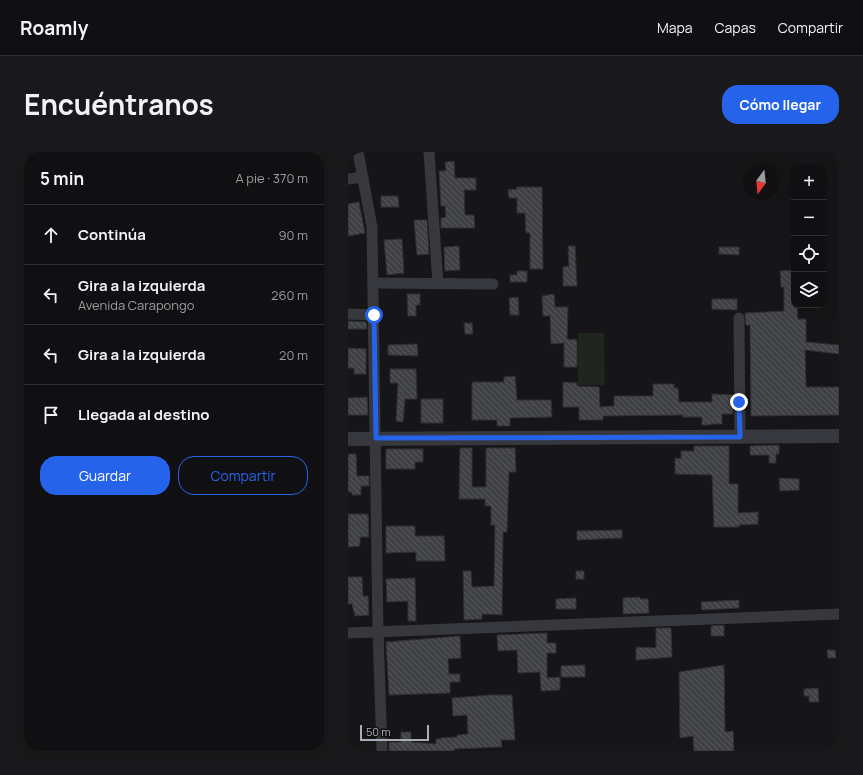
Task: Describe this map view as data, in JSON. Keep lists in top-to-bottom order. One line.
{"scale_bar":"50 m","north":"bottom","page":{"header":"Roamly","nav":["Mapa","Capas","Compartir"],"title":"Encuéntranos","buttons":["Cómo llegar",["Guardar","Compartir"]],"heading":["5 min","A pie · 370 m"],"map_buttons":["+","−"],"list":[["Continúa","90 m"],["Gira a la izquierda","Avenida Carapongo","260 m"],["Gira a la izquierda","20 m"],"Llegada al destino"],"scale":"50 m"}}
